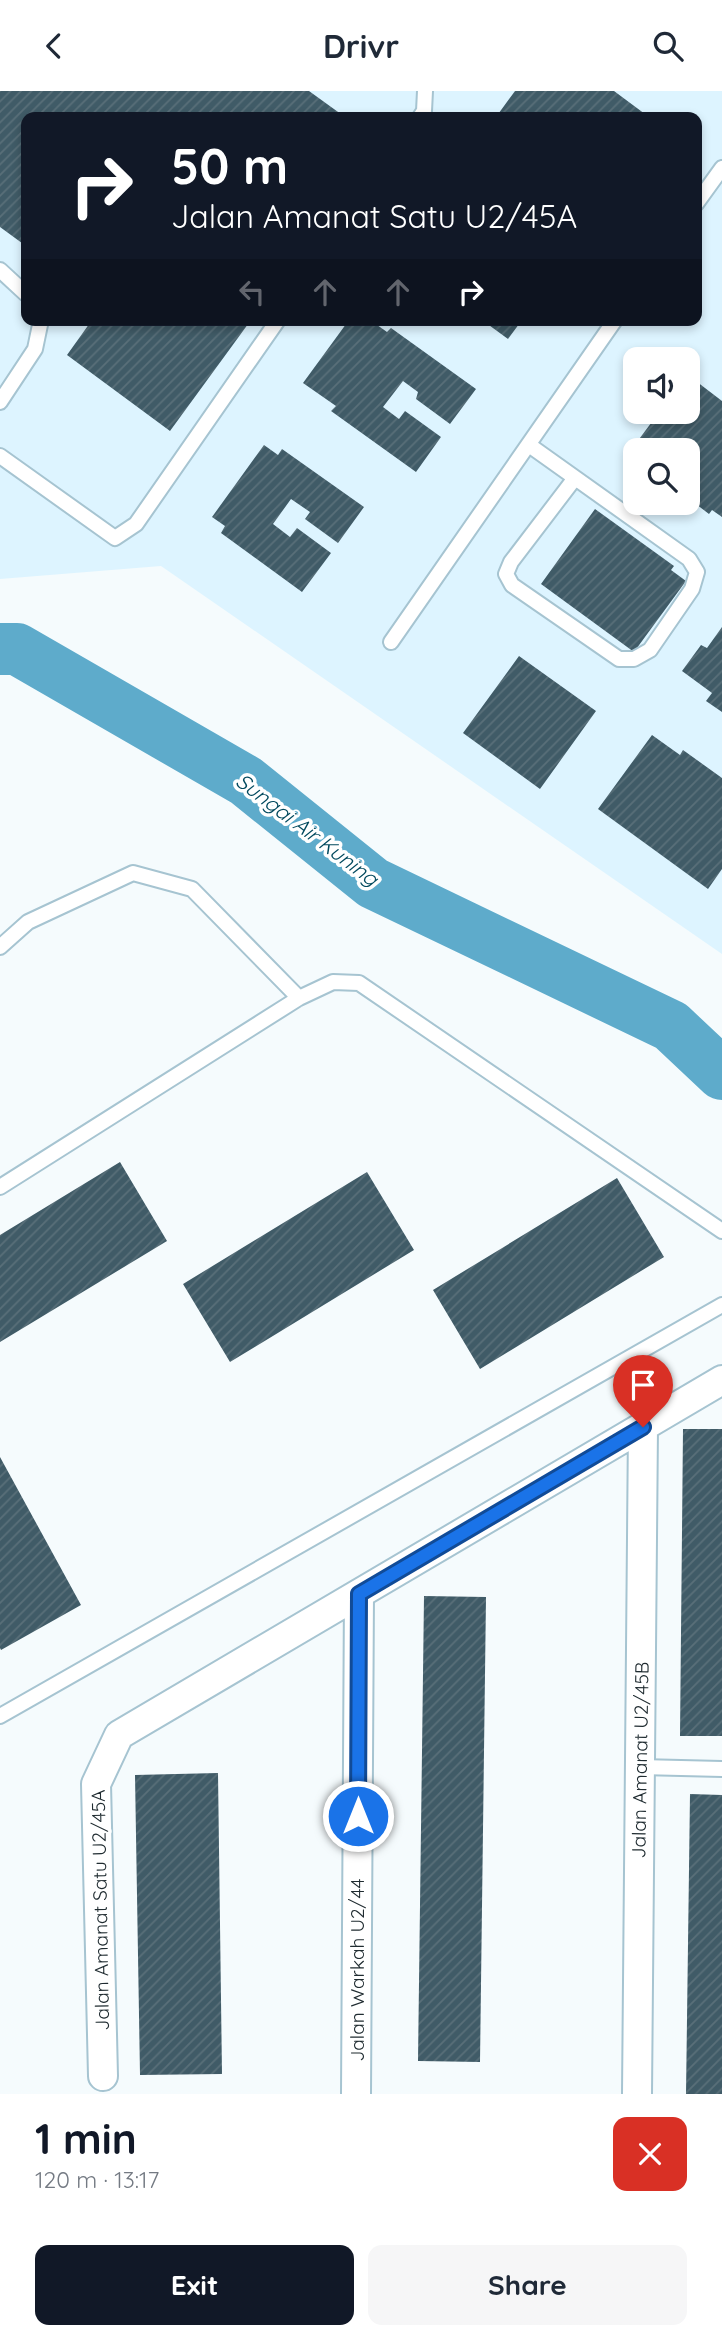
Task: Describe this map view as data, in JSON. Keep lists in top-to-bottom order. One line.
{"streets":{"street":["Jalan Amanat U2/45B","Jalan Amanat Satu U2/45A","Jalan Warkah U2/44"]},"crossings":[["Jalan Amanat U2/45B","Jalan Amanat Satu U2/45A"],["Jalan Amanat Satu U2/45A","Jalan Warkah U2/44"]],"water":["Sungai Air Kuning"],"page":{"header":"Drivr","turn":["50 m","Jalan Amanat Satu U2/45A"],"heading":["1 min","120 m · 13:17"],"buttons":["Exit","Share"]}}
